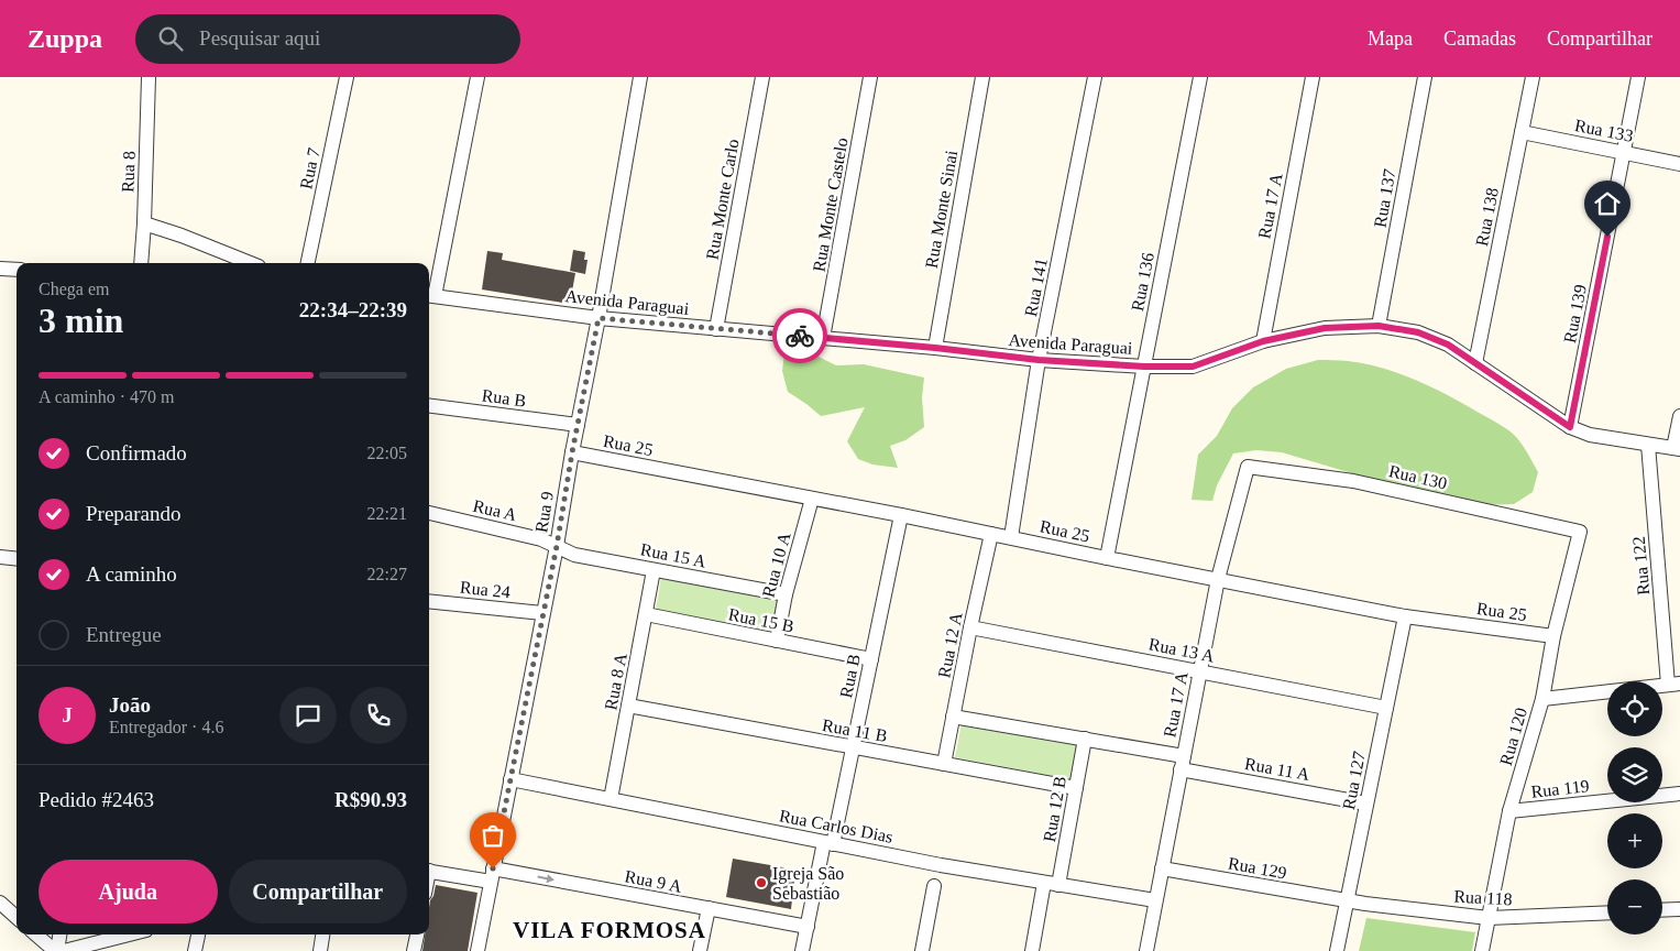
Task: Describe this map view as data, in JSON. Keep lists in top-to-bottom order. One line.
{"streets":{"street":["Rua 133","Rua 7","Rua 8","Rua 137","Rua Monte Carlo","Rua Monte Castelo","Rua 17 A","Rua Monte Sinai","Rua 138","Rua 136","Rua 141","Avenida Paraguai","Rua 139","Rua B","Rua 25","Rua 130","Rua A","Rua 9","Rua 15 A","Rua 10 A","Rua 122","Rua 24","Rua 15 B","Rua 12 A","Rua 13 A","Rua 8 A","Rua 11 B","Rua 120","Rua 11 A","Rua 127","Rua 119","Rua 12 B","Rua Carlos Dias","Rua 129","Rua 9 A","Rua 118"]},"crossings":[["Rua 133","Rua 138"],["Rua 133","Rua 139"],["Rua 137","Avenida Paraguai"],["Rua Monte Carlo","Avenida Paraguai"],["Rua Monte Castelo","Avenida Paraguai"],["Rua 17 A","Avenida Paraguai"],["Rua 17 A","Rua 25"],["Rua 17 A","Rua 130"],["Rua 17 A","Rua 13 A"],["Rua 17 A","Rua 11 A"],["Rua 17 A","Rua Carlos Dias"],["Rua 17 A","Rua 129"],["Rua Monte Sinai","Avenida Paraguai"],["Rua 138","Avenida Paraguai"],["Rua 136","Avenida Paraguai"],["Rua 136","Rua 25"],["Rua 141","Avenida Paraguai"],["Rua 141","Rua 25"],["Avenida Paraguai","Rua 139"],["Avenida Paraguai","Rua 9"],["Avenida Paraguai","Rua 122"],["Rua B","Rua 25"],["Rua B","Rua 9"],["Rua B","Rua 15 B"],["Rua B","Rua 11 B"],["Rua B","Rua Carlos Dias"],["Rua B","Rua 9 A"],["Rua 25","Rua 9"],["Rua 25","Rua 10 A"],["Rua 25","Rua 12 A"],["Rua 25","Rua 120"],["Rua 25","Rua 127"],["Rua 130","Rua 120"],["Rua A","Rua 9"],["Rua A","Rua 15 A"],["Rua 9","Rua 15 A"],["Rua 9","Rua 24"],["Rua 9","Rua Carlos Dias"],["Rua 9","Rua 9 A"],["Rua 15 A","Rua 10 A"],["Rua 15 A","Rua 8 A"],["Rua 10 A","Rua 15 B"],["Rua 15 B","Rua 8 A"],["Rua 12 A","Rua 13 A"],["Rua 12 A","Rua 11 B"],["Rua 13 A","Rua 127"],["Rua 8 A","Rua 11 B"],["Rua 8 A","Rua Carlos Dias"],["Rua 11 B","Rua 12 B"],["Rua 120","Rua 119"],["Rua 120","Rua 118"],["Rua 11 A","Rua 127"],["Rua 127","Rua 129"],["Rua 127","Rua 118"],["Rua 12 B","Rua Carlos Dias"],["Rua 129","Rua 118"]],"one_way":["Rua 9 A"],"districts":["VILA FORMOSA"],"places":["Igreja São Sebastião"],"page":{"header":"Zuppa","search":"Pesquisar aqui","nav":["Mapa","Camadas","Compartilhar"],"heading":["3 min","Chega em","22:34–22:39"],"panel":["João","Entregador · 4.6","Pedido #2463","R$90.93"],"bar":"A caminho · 470 m","list":[["Confirmado","22:05"],["Preparando","22:21"],["A caminho","22:27"],"Entregue"],"map_buttons":["+","−"],"round":"J","buttons":["Ajuda","Compartilhar"]}}
